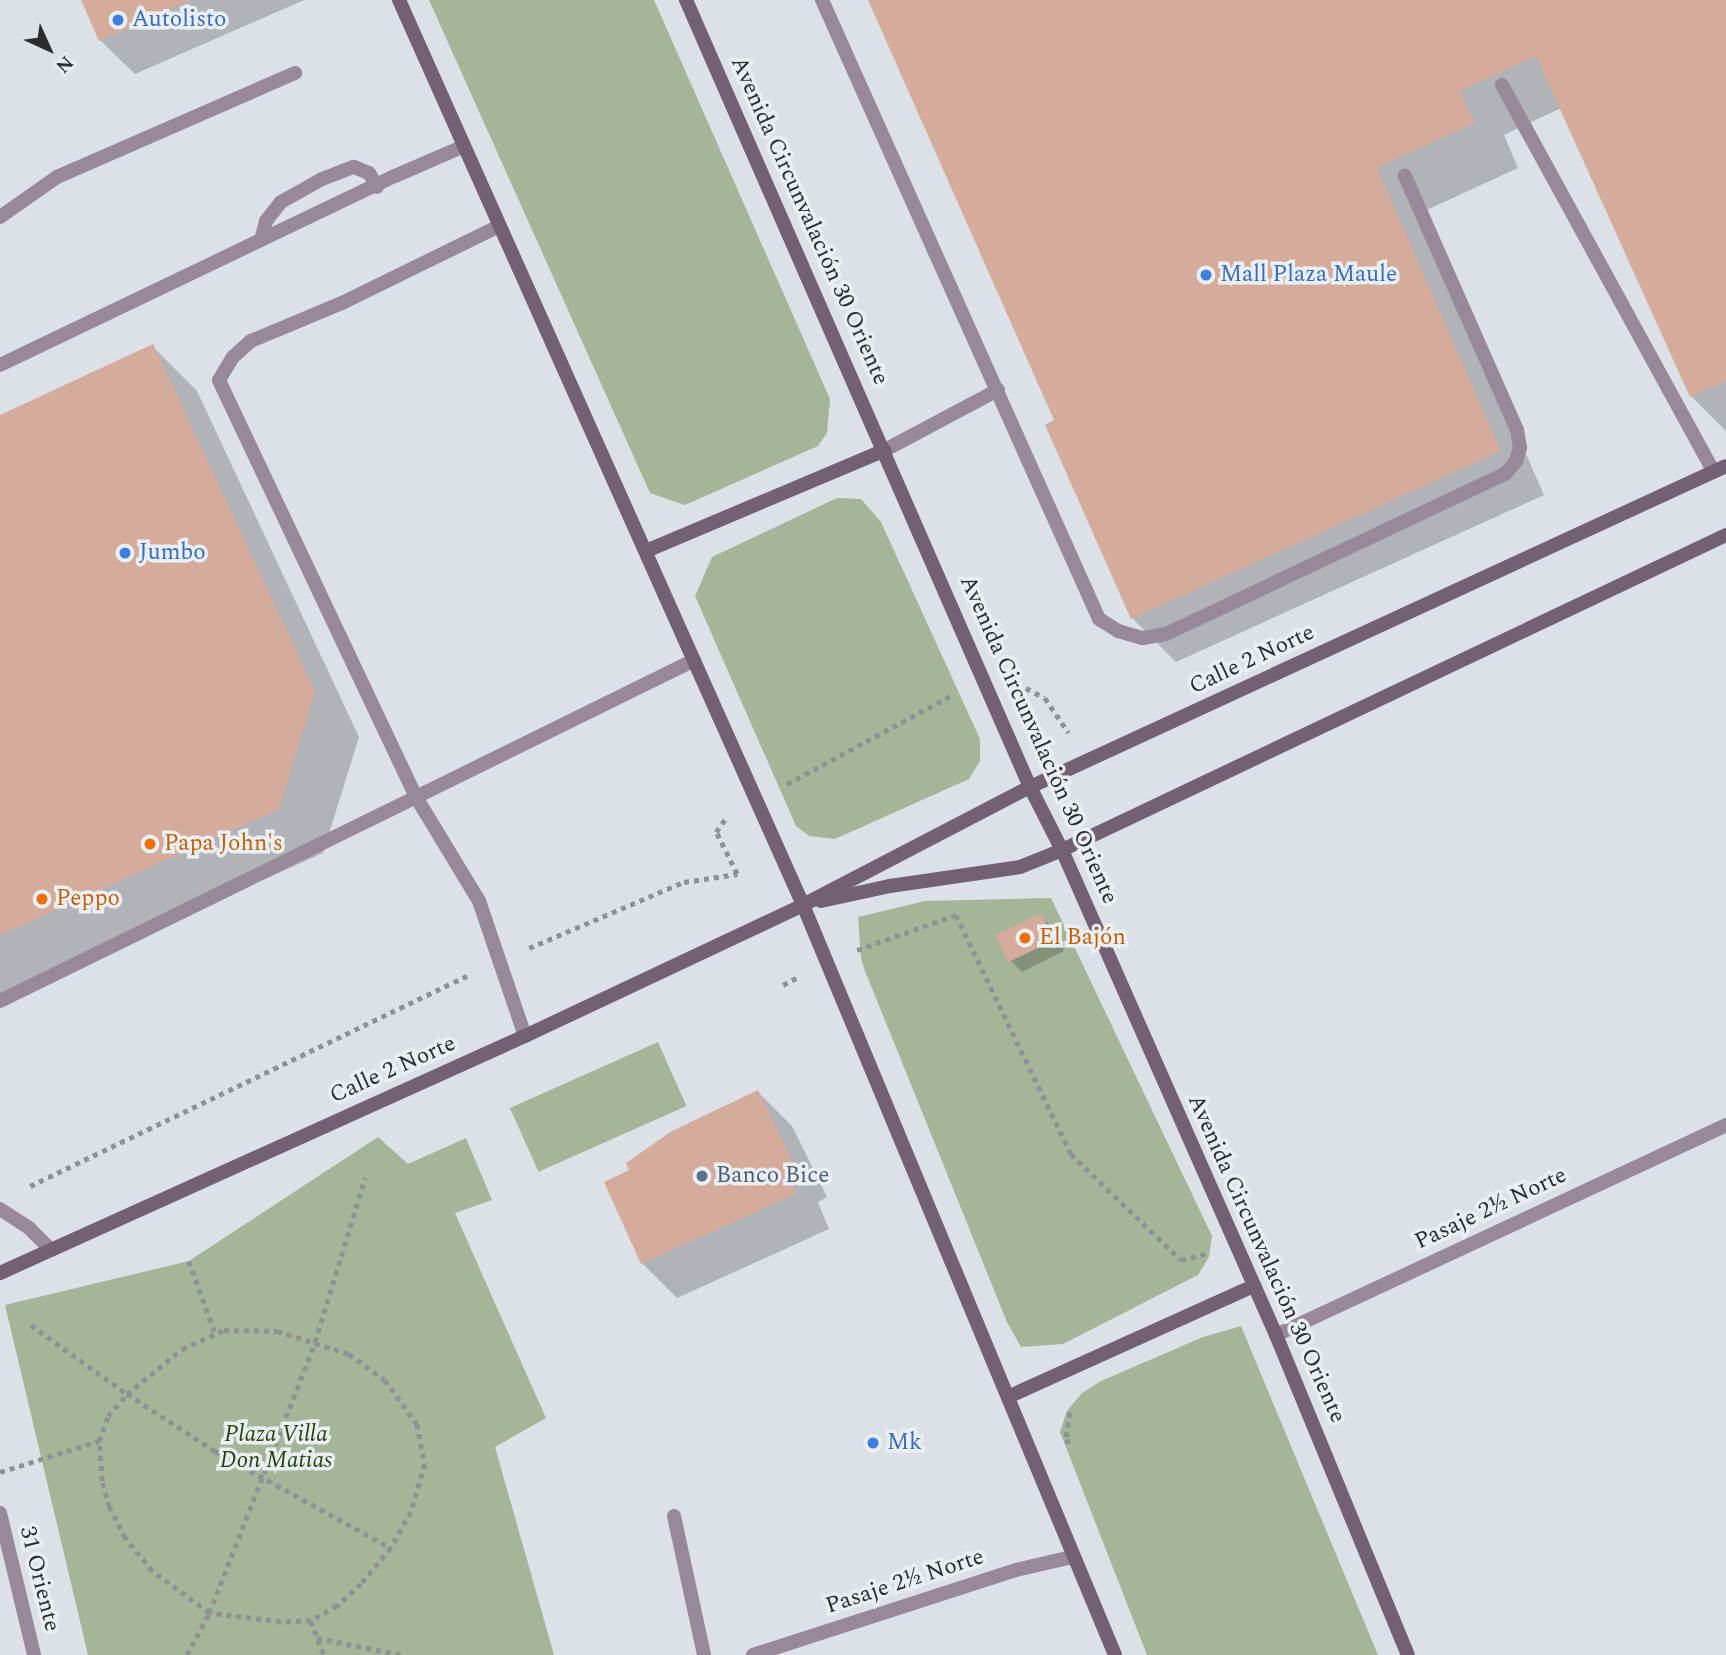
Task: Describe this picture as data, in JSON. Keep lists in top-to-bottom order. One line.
{"streets":{"main road":["Avenida Circunvalación 30 Oriente","Calle 2 Norte"],"street":["Pasaje 2½ Norte","31 Oriente"]},"crossings":[["Avenida Circunvalación 30 Oriente","Calle 2 Norte"],["Avenida Circunvalación 30 Oriente","Pasaje 2½ Norte"]],"parks":["Plaza Villa Don Matias"],"places":["Autolisto","Mall Plaza Maule","Jumbo","Papa John's","Peppo","El Bajón","Banco Bice","Mk"],"north":"bottom right"}
